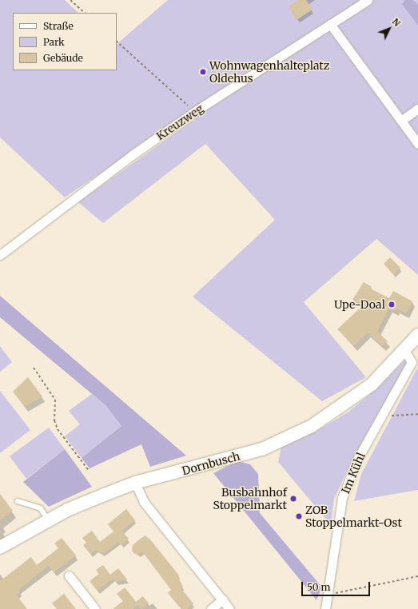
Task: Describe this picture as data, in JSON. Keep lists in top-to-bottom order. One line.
{"streets":{"street":["Kreuzweg","Dornbusch","Im Kühl"]},"places":["Wohnwagenhalteplatz Oldehus","Upe-Doal","Busbahnhof Stoppelmarkt","ZOB Stoppelmarkt-Ost"],"legend":["Straße","Park","Gebäude"],"scale_bar":"50 m","north":"top right"}
